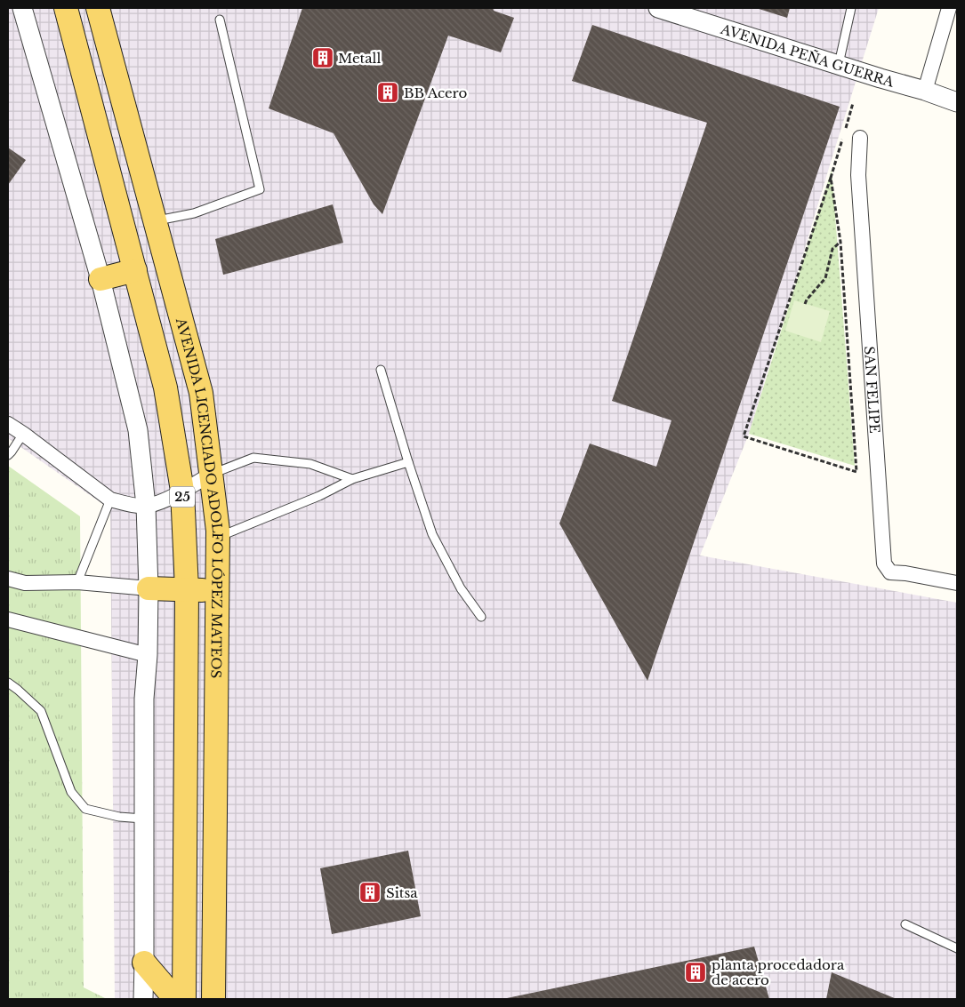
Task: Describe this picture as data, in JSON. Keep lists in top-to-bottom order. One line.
{"streets":{"main road":["25","AVENIDA LICENCIADO ADOLFO LÓPEZ MATEOS"],"street":["AVENIDA PEÑA GUERRA","SAN FELIPE"]},"places":{"building":["Metall","BB Acero","Sitsa","planta procedadora de acero"]}}
